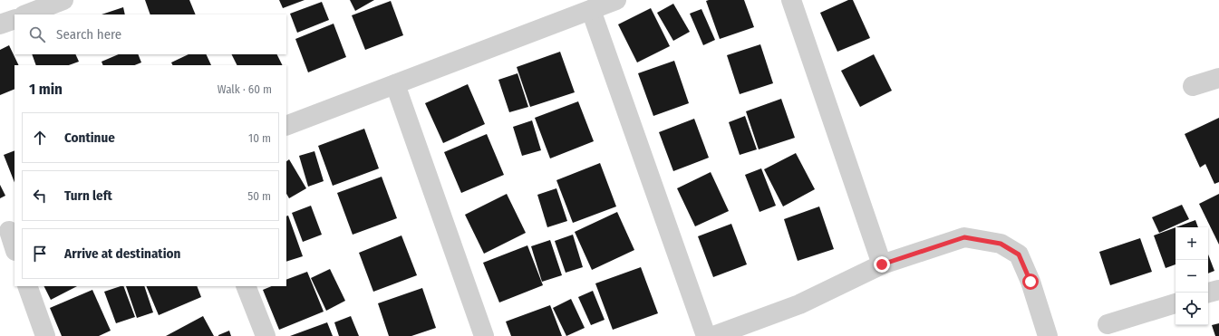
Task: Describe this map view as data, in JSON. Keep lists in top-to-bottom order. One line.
{"page":{"search":"Search here","heading":["1 min","Walk · 60 m"],"list":[["Continue","10 m"],["Turn left","50 m"],"Arrive at destination"],"map_buttons":["+","−"]}}
